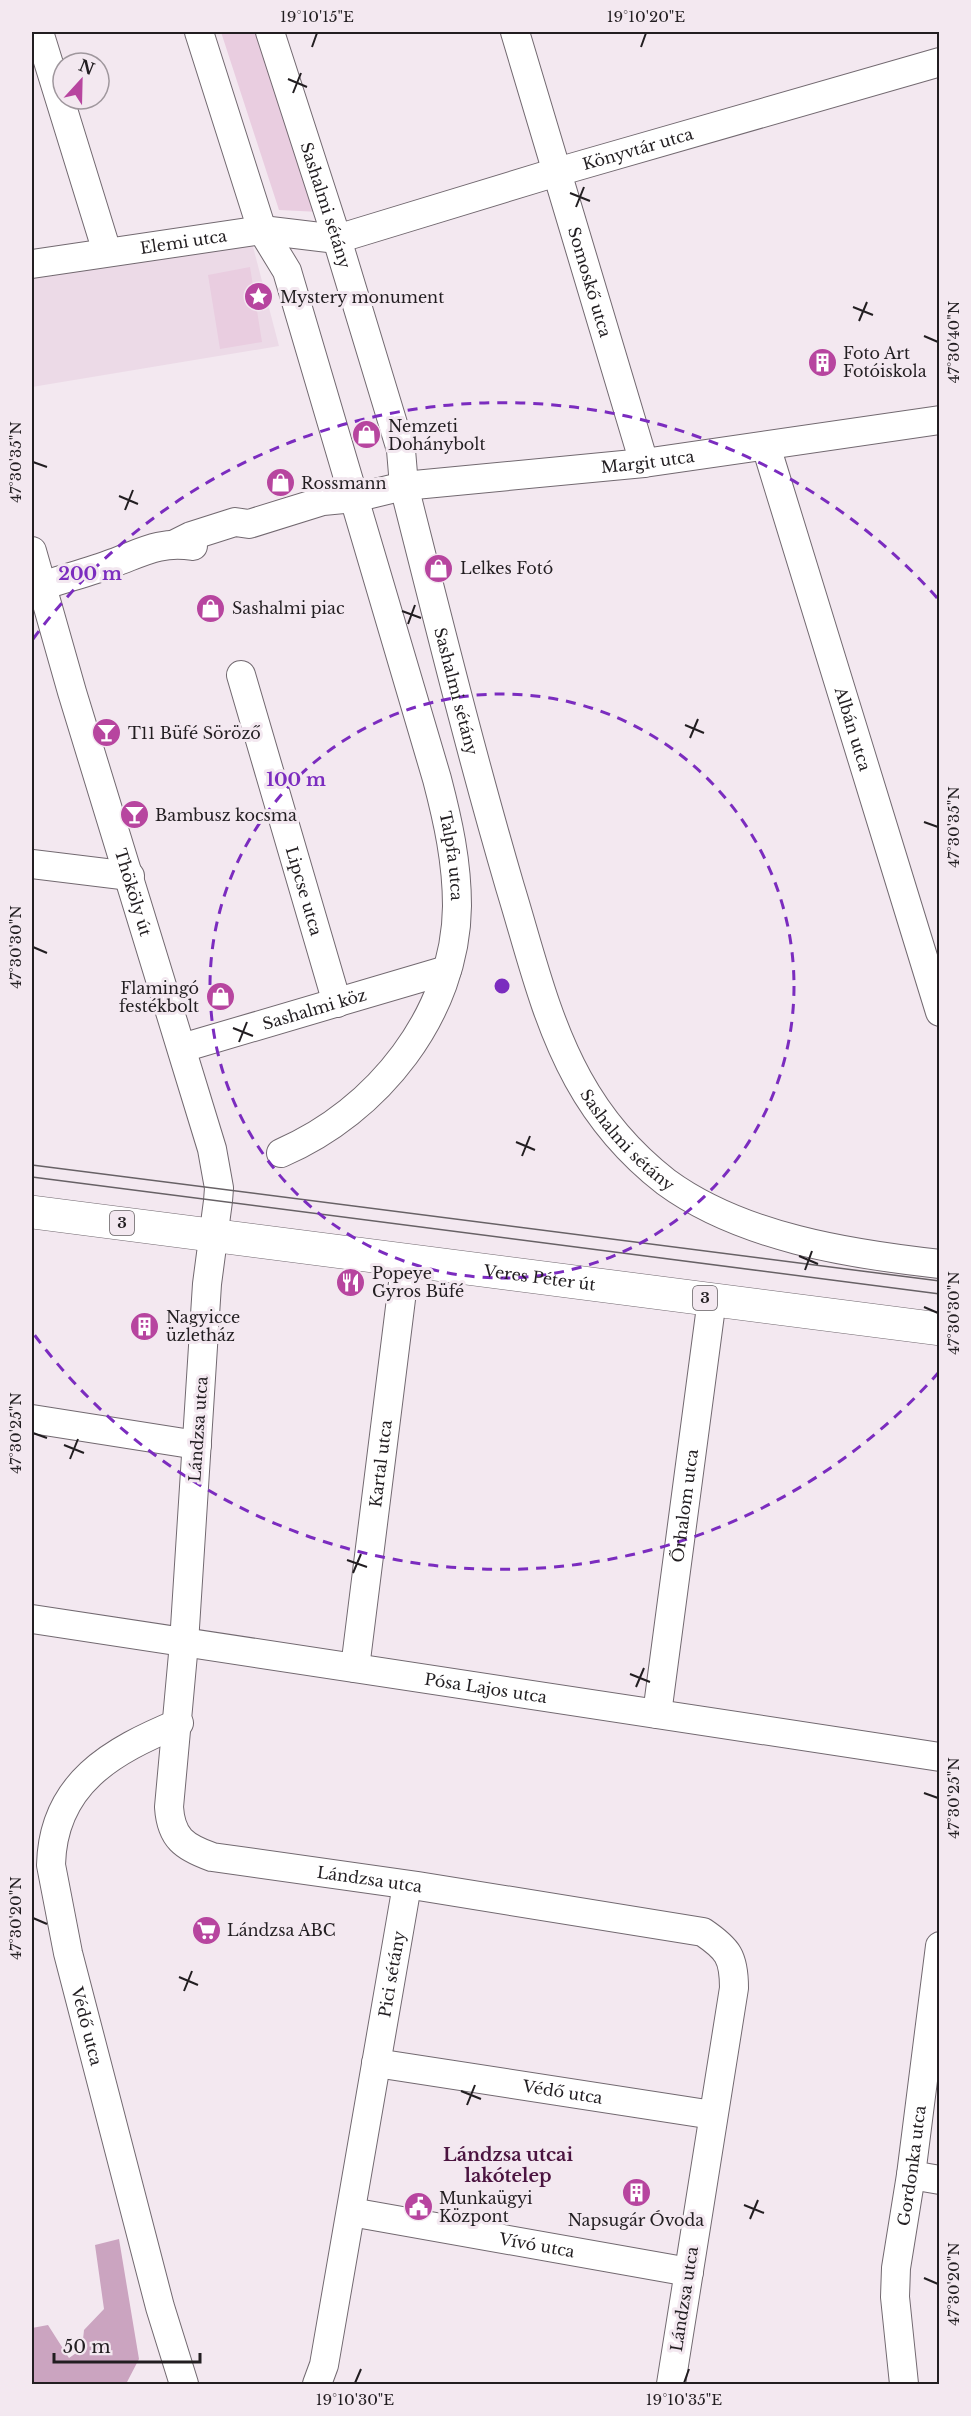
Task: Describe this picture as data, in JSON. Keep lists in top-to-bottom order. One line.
{"streets":{"main road":["3","Veres Péter út"],"street":["Könyvtár utca","Sashalmi sétány","Elemi utca","Somoskő utca","Margit utca","Albán utca","Talpfa utca","Thököly út","Lipcse utca","Sashalmi köz","Lándzsa utca","Kartal utca","Őrhalom utca","Pósa Lajos utca","Pici sétány","Védő utca","Gordonka utca","Vívó utca"]},"crossings":[["Könyvtár utca","Sashalmi sétány"],["Könyvtár utca","Elemi utca"],["Könyvtár utca","Somoskő utca"],["Sashalmi sétány","Elemi utca"],["Sashalmi sétány","Margit utca"],["Somoskő utca","Margit utca"],["Margit utca","Albán utca"],["Margit utca","Talpfa utca"],["Margit utca","Thököly út"],["Talpfa utca","Sashalmi köz"],["Thököly út","Sashalmi köz"],["Thököly út","Veres Péter út"],["Thököly út","Lándzsa utca"],["Lipcse utca","Sashalmi köz"],["Veres Péter út","Lándzsa utca"],["Veres Péter út","Kartal utca"],["Veres Péter út","Őrhalom utca"],["Lándzsa utca","Pósa Lajos utca"],["Lándzsa utca","Pici sétány"],["Lándzsa utca","Védő utca"],["Lándzsa utca","Vívó utca"],["Kartal utca","Pósa Lajos utca"],["Őrhalom utca","Pósa Lajos utca"],["Pici sétány","Védő utca"]],"districts":["Lándzsa utcai lakótelep"],"places":{"place":["Mystery monument"],"building":["Foto Art Fotóiskola","Nagyicce üzletház","Napsugár Óvoda"],"shop":["Nemzeti Dohánybolt","Rossmann","Lelkes Fotó","Sashalmi piac","Flamingó festékbolt"],"bar":["T11 Büfé Söröző","Bambusz kocsma"],"restaurant":["Popeye Gyros Büfé"],"supermarket":["Lándzsa ABC"],"public building":["Munkaügyi Központ"]},"scale_bar":"50 m","north":"top","coordinates":["19°10'15\"E","19°10'20\"E","47°30'40\"N","47°30'35\"N","47°30'30\"N","47°30'25\"N","47°30'20\"N","19°10'30\"E","19°10'35\"E"],"rings":["200 m","100 m"]}
